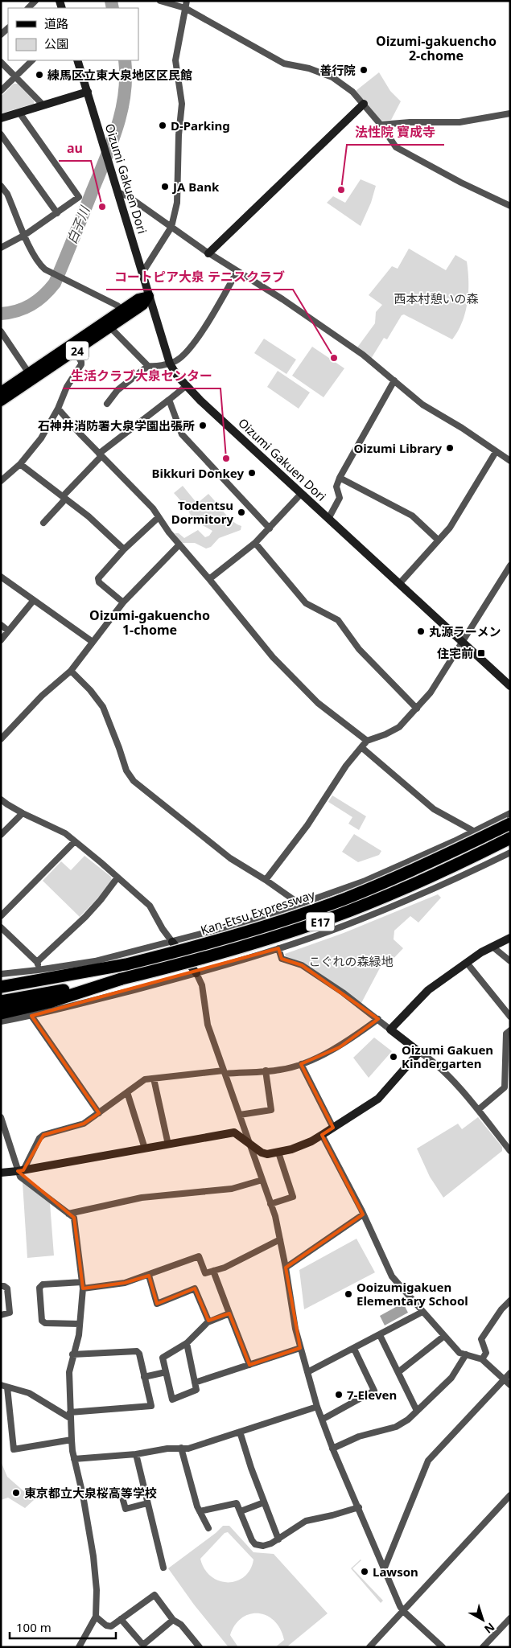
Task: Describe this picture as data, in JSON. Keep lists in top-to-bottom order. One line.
{"streets":{"highway":["Kan-Etsu Expressway","E17"],"main road":["24"],"street":["Oizumi Gakuen Dori"]},"crossings":[["Oizumi Gakuen Dori","24"]],"districts":["Oizumi-gakuencho 2-chome","Oizumi-gakuencho 1-chome"],"water":["白子川"],"parks":["西本村憩いの森","こぐれの森緑地"],"places":{"other":["善行院","練馬区立東大泉地区区民館","D-Parking","JA Bank","法性院 寶成寺","au","コートピア大泉 テニスクラブ","石神井消防署大泉学園出張所","Oizumi Library","生活クラブ大泉センター","Bikkuri Donkey","Todentsu Dormitory","丸源ラーメン","Oizumi Gakuen Kindergarten","Ooizumigakuen Elementary School","7-Eleven","東京都立大泉桜高等学校","Lawson"],"transit":["住宅前"]},"legend":["道路","公園"],"scale_bar":"100 m","north":"bottom right"}
